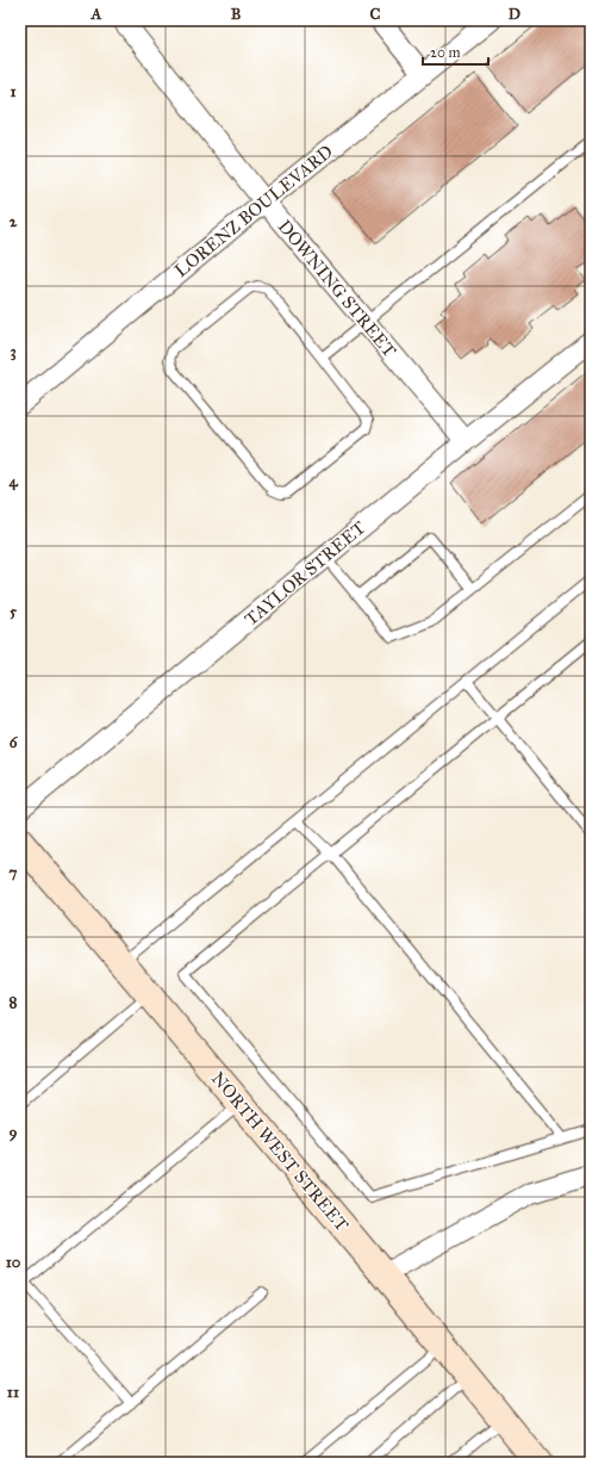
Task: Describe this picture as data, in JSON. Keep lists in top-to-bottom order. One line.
{"streets":{"street":["LORENZ BOULEVARD","DOWNING STREET","TAYLOR STREET","NORTH WEST STREET"]},"crossings":[["LORENZ BOULEVARD","DOWNING STREET"],["DOWNING STREET","TAYLOR STREET"]],"scale_bar":"20 m","grid":{"columns":["A","B","C","D"],"rows":["1","2","3","4","5","6","7","8","9","10","11"]}}
